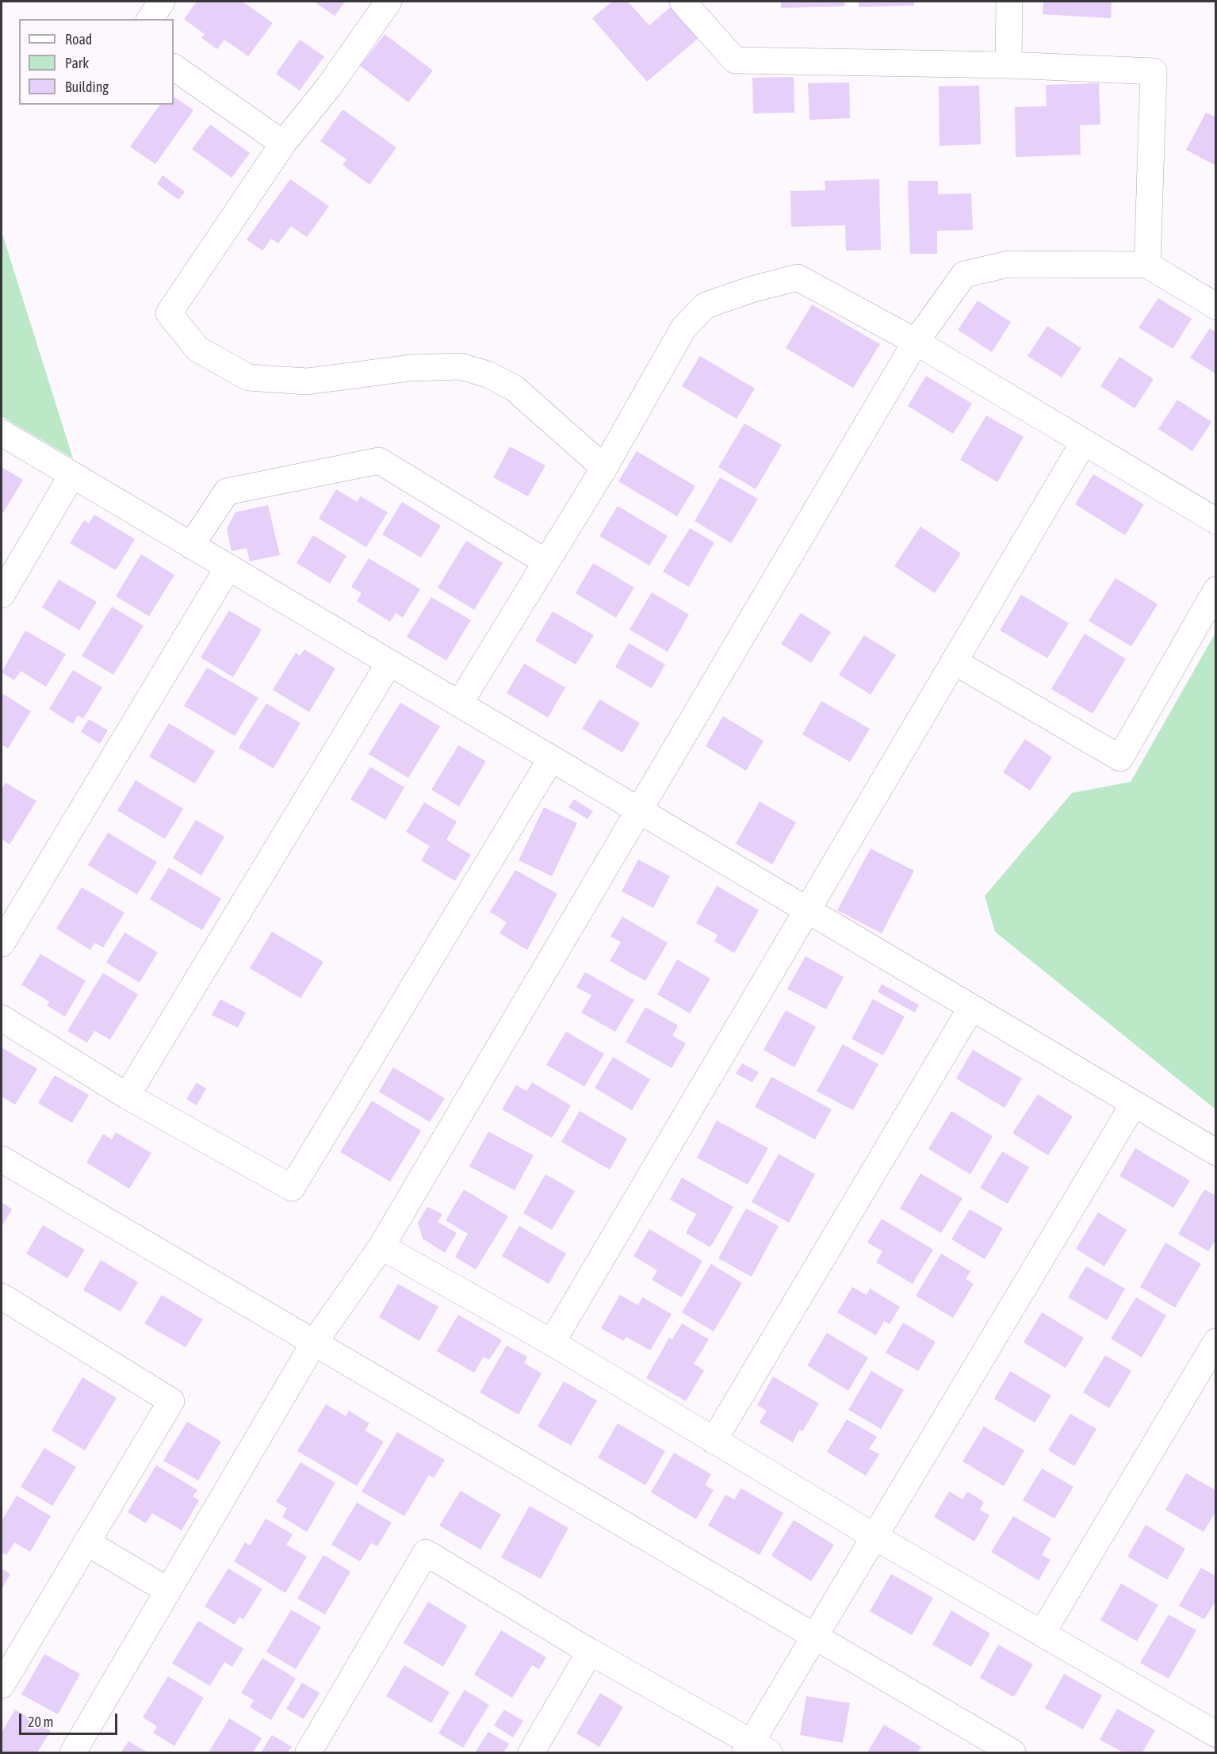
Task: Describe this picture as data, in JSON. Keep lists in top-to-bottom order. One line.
{"legend":["Road","Park","Building"],"scale_bar":"20 m"}
